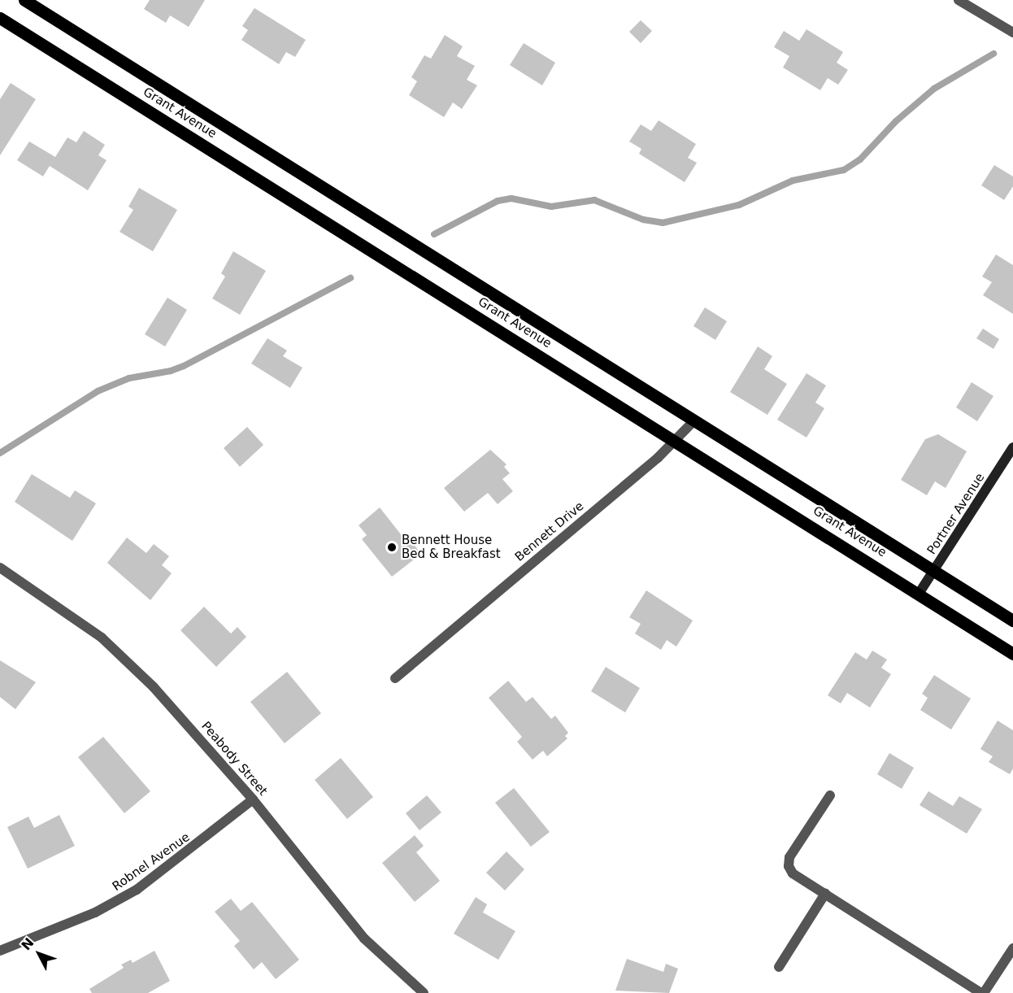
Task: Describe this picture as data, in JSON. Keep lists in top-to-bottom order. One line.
{"streets":{"main road":["Grant Avenue"],"street":["Portner Avenue","Bennett Drive","Peabody Street","Robnel Avenue"]},"crossings":[["Grant Avenue","Portner Avenue"],["Grant Avenue","Bennett Drive"],["Peabody Street","Robnel Avenue"]],"places":["Bennett House Bed & Breakfast"],"north":"top left"}
